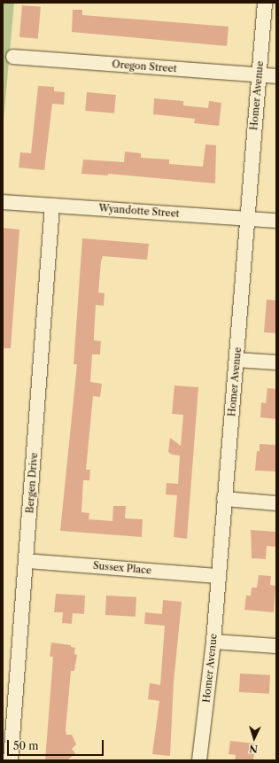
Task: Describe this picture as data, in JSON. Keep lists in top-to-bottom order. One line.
{"streets":{"street":["Oregon Street","Homer Avenue","Wyandotte Street","Bergen Drive","Sussex Place"]},"crossings":[["Oregon Street","Homer Avenue"],["Homer Avenue","Wyandotte Street"],["Homer Avenue","Sussex Place"],["Wyandotte Street","Bergen Drive"],["Bergen Drive","Sussex Place"]],"scale_bar":"50 m","north":"bottom"}
